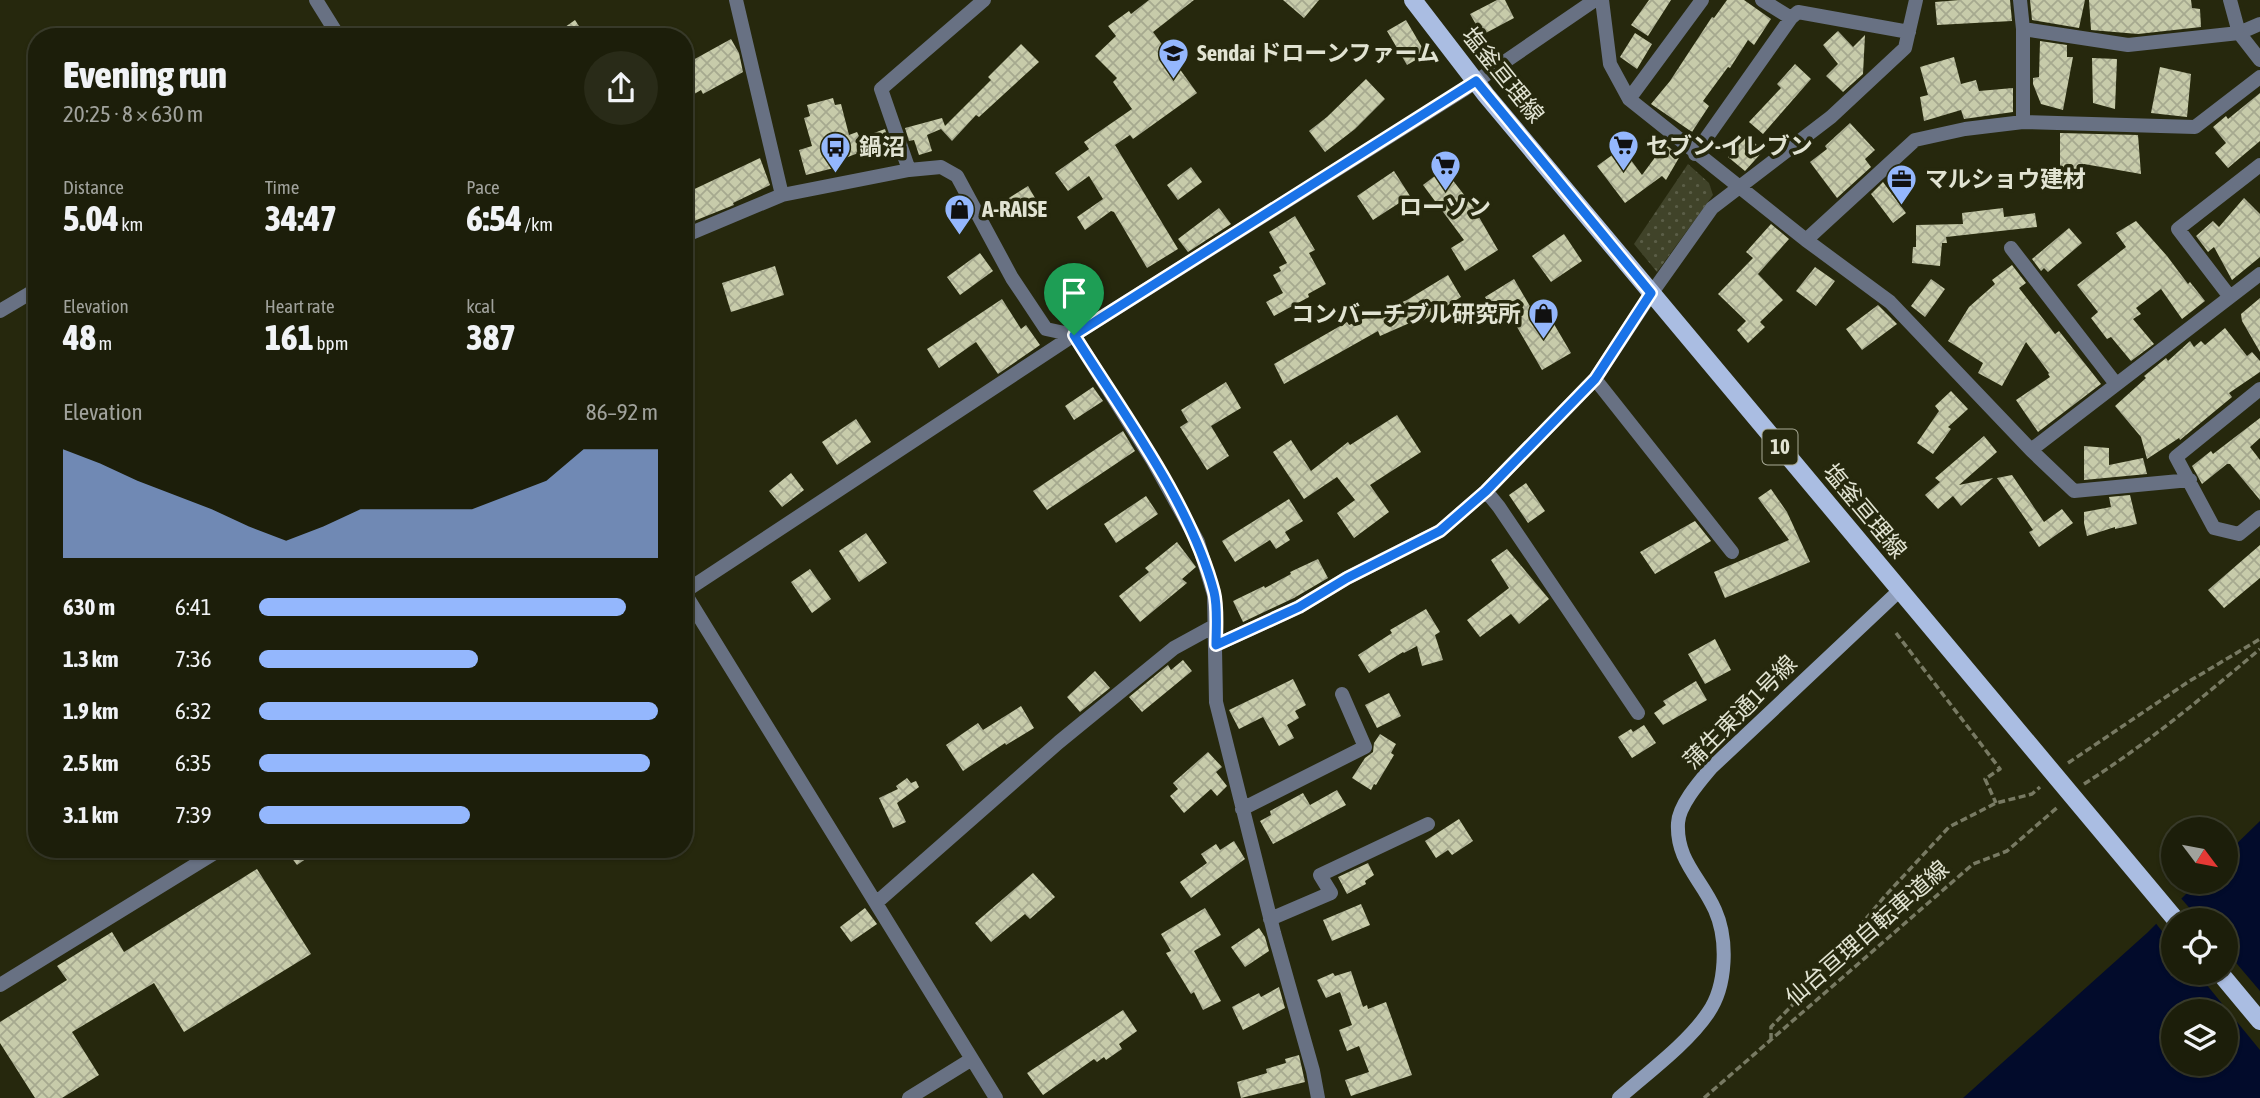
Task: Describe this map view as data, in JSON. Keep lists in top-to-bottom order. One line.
{"streets":{"main road":["塩釜亘理線","10"],"street":["蒲生東通1号線"],"path":["仙台亘理自転車道線"]},"crossings":[["塩釜亘理線","蒲生東通1号線"]],"places":{"school or university":["Sendai ドローンファーム"],"supermarket":["セブン-イレブン","ローソン"],"bus stop":["鍋沼"],"office":["マルショウ建材"],"shop":["A-RAISE","コンバーチブル研究所"]},"north":"bottom right","page":{"heading":["Evening run","20:25 · 8 × 630 m"],"stats":[["Distance","5.04 km"],["Time","34:47"],["Pace","6:54 /km"],["Elevation","48 m"],["Heart rate","161 bpm"],["kcal","387"]],"chart":["Elevation","86–92 m"],"list":[{"name":"630 m","note":"6:41"},{"name":"1.3 km","note":"7:36"},{"name":"1.9 km","note":"6:32"},{"name":"2.5 km","note":"6:35"},{"name":"3.1 km","note":"7:39"}]}}
